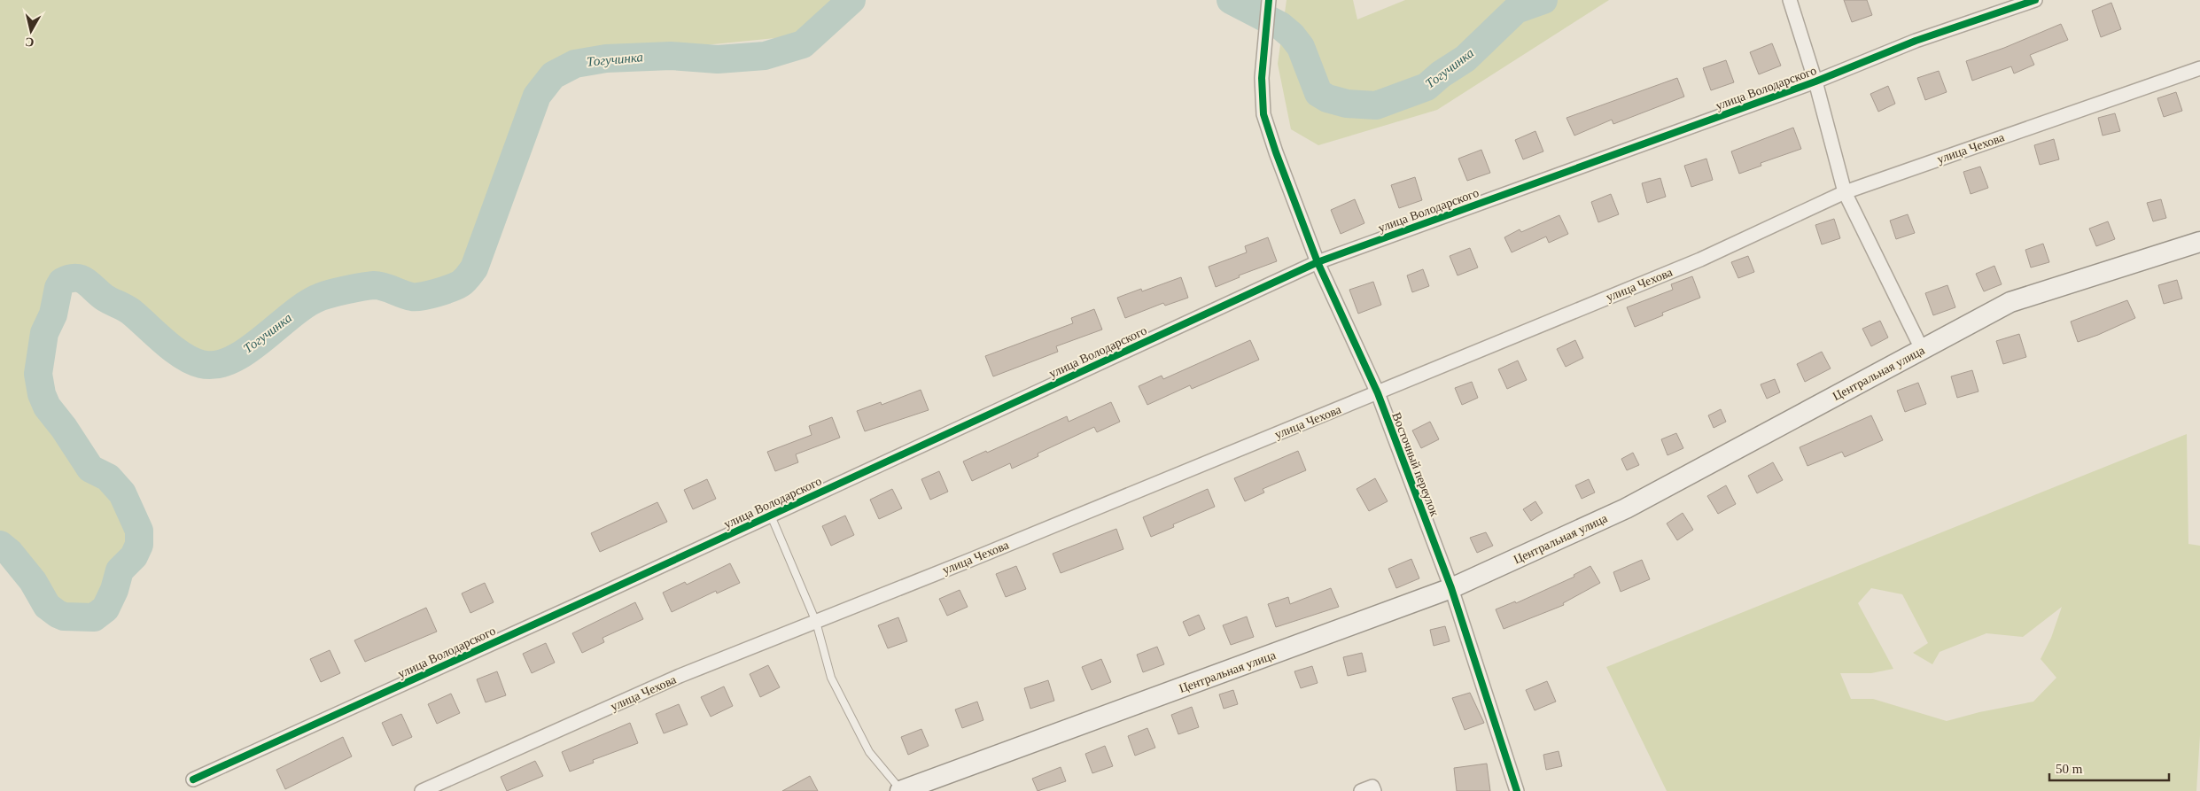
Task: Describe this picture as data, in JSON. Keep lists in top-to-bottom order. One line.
{"streets":{"main road":["Центральная улица"],"street":["улица Володарского","улица Чехова","Восточный переулок"]},"crossings":[["улица Володарского","Восточный переулок"],["улица Чехова","Восточный переулок"],["Центральная улица","Восточный переулок"]],"water":["Тогучинка"],"scale_bar":"50 m","north":"bottom"}
